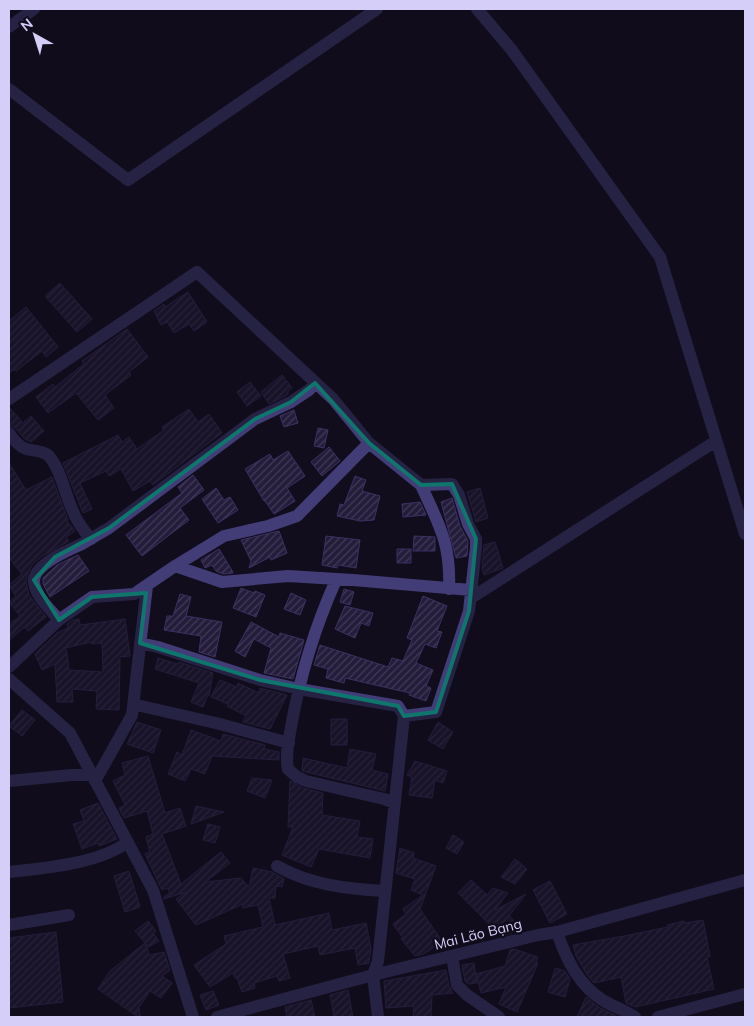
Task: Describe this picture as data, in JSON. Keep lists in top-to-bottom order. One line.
{"streets":{"street":["Mai Lão Bạng"]},"north":"top left"}
